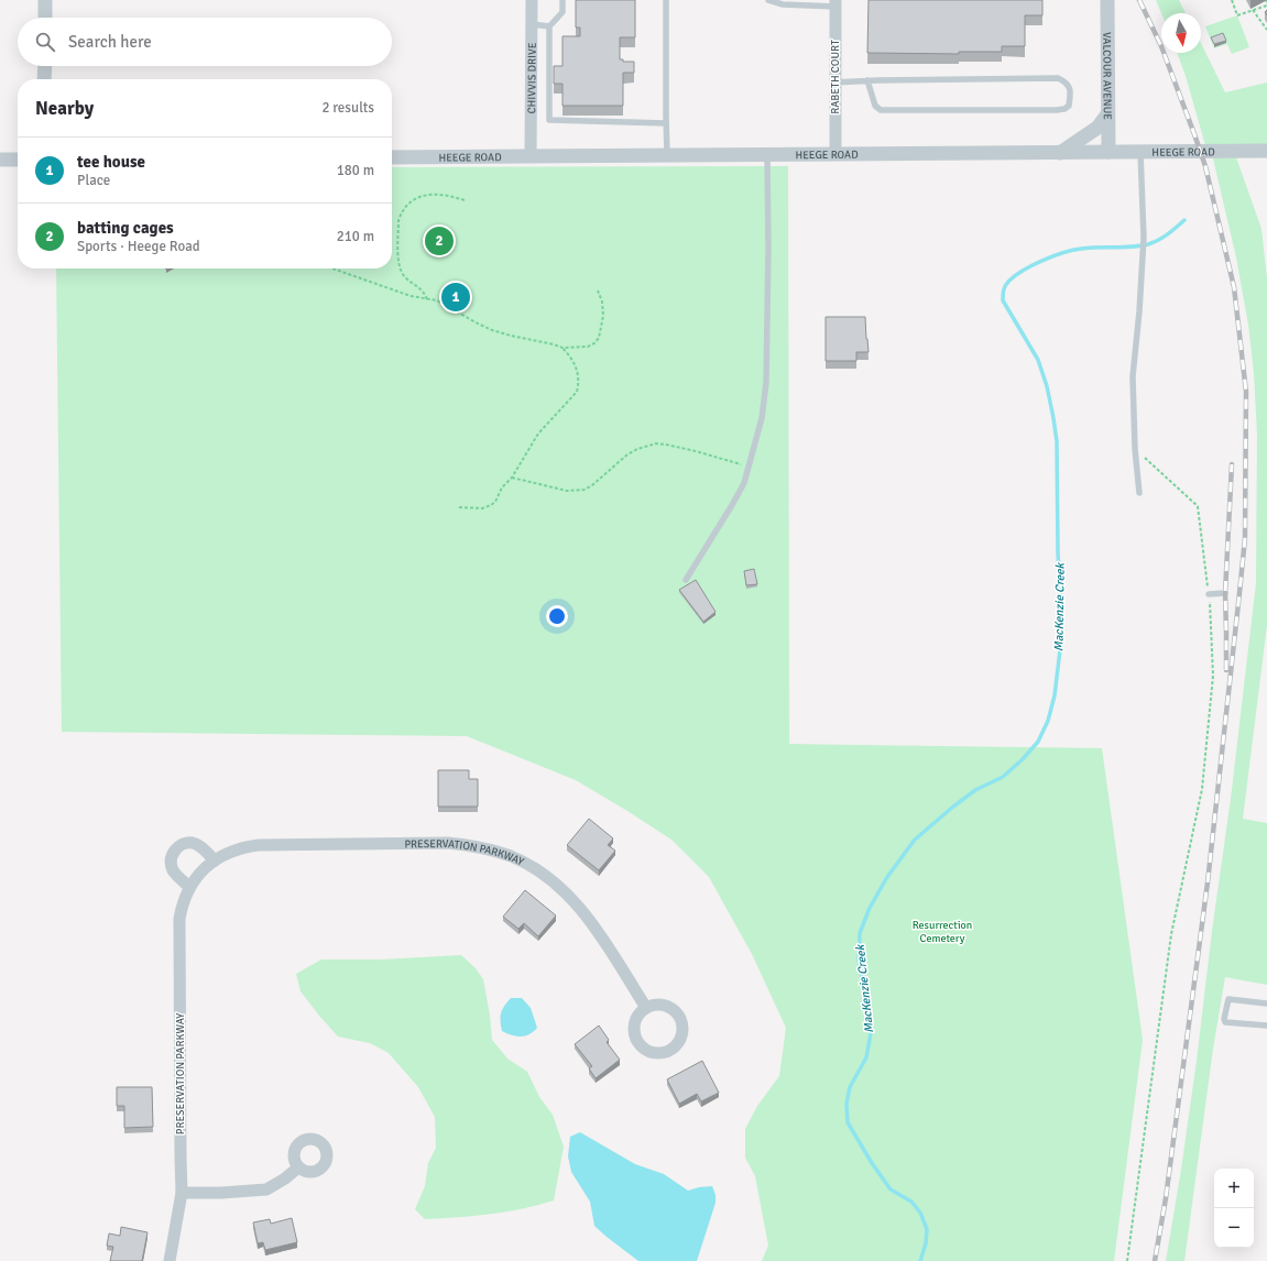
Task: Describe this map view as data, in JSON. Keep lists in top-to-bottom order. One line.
{"streets":{"street":["VALCOUR AVENUE","RABETH COURT","CHIVVIS DRIVE","HEEGE ROAD","PRESERVATION PARKWAY"]},"crossings":[["VALCOUR AVENUE","HEEGE ROAD"],["RABETH COURT","HEEGE ROAD"],["CHIVVIS DRIVE","HEEGE ROAD"]],"water":["MacKenzie Creek"],"parks":["Resurrection Cemetery"],"north":"bottom","page":{"search":"Search here","heading":["Nearby","2 results"],"list":[{"mark":"1","name":"tee house","note":"Place","value":"180 m"},{"mark":"2","name":"batting cages","note":"Sports · Heege Road","value":"210 m"}],"pins":["2","1"],"map_buttons":["+","−"]}}
